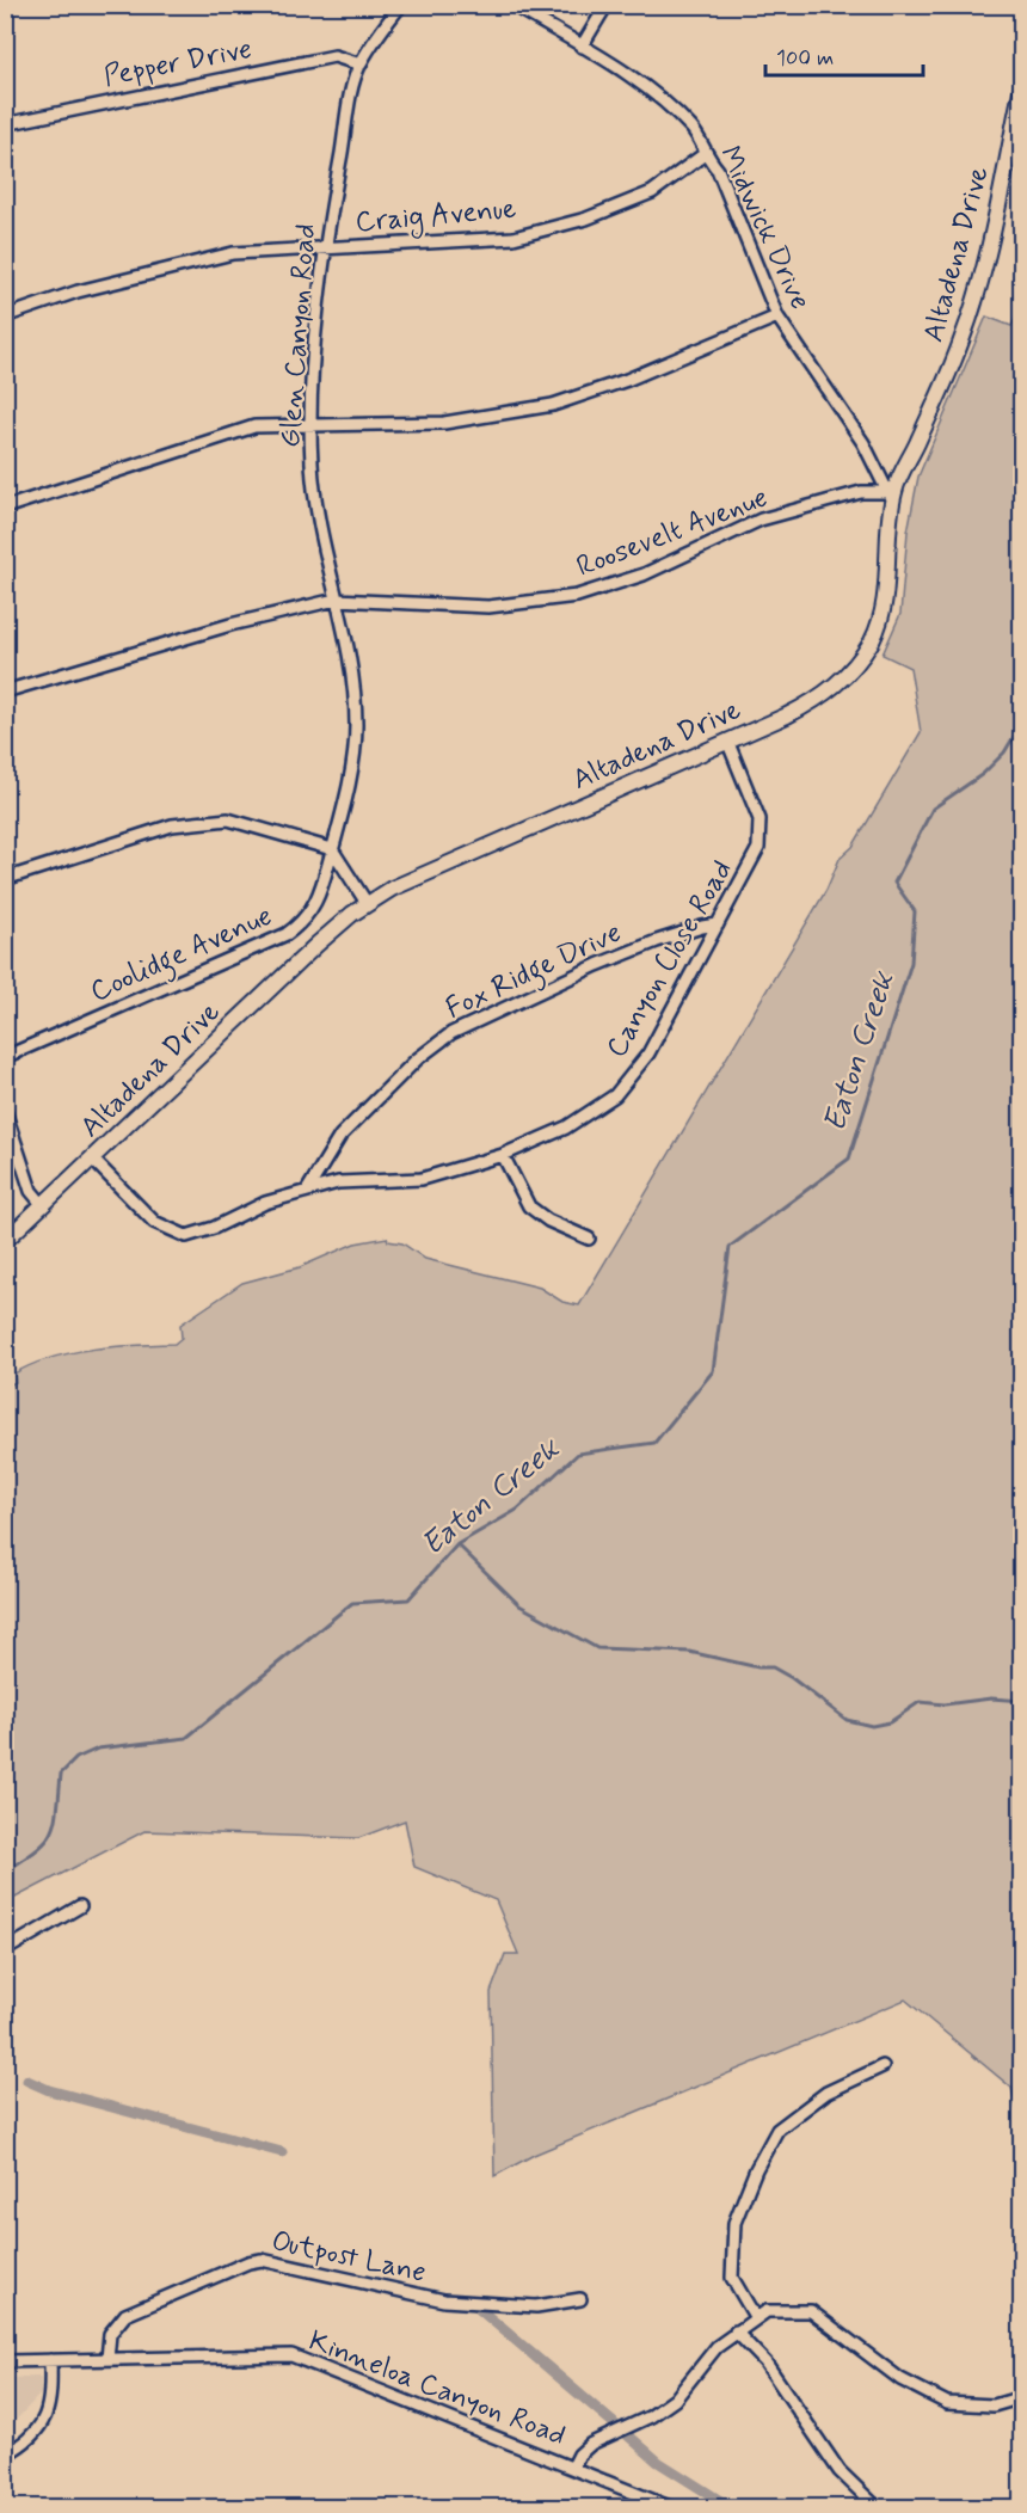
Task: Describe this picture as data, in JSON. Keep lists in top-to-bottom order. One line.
{"streets":{"main road":["Altadena Drive"],"street":["Pepper Drive","Craig Avenue","Midwick Drive","Glen Canyon Road","Roosevelt Avenue","Coolidge Avenue","Canyon Close Road","Fox Ridge Drive","Outpost Lane","Kinneloa Canyon Road"]},"crossings":[["Pepper Drive","Glen Canyon Road"],["Craig Avenue","Midwick Drive"],["Craig Avenue","Glen Canyon Road"],["Midwick Drive","Altadena Drive"],["Midwick Drive","Roosevelt Avenue"],["Altadena Drive","Roosevelt Avenue"],["Altadena Drive","Canyon Close Road"],["Glen Canyon Road","Roosevelt Avenue"],["Glen Canyon Road","Coolidge Avenue"],["Canyon Close Road","Fox Ridge Drive"],["Outpost Lane","Kinneloa Canyon Road"]],"water":["Eaton Creek"],"scale_bar":"100 m"}
